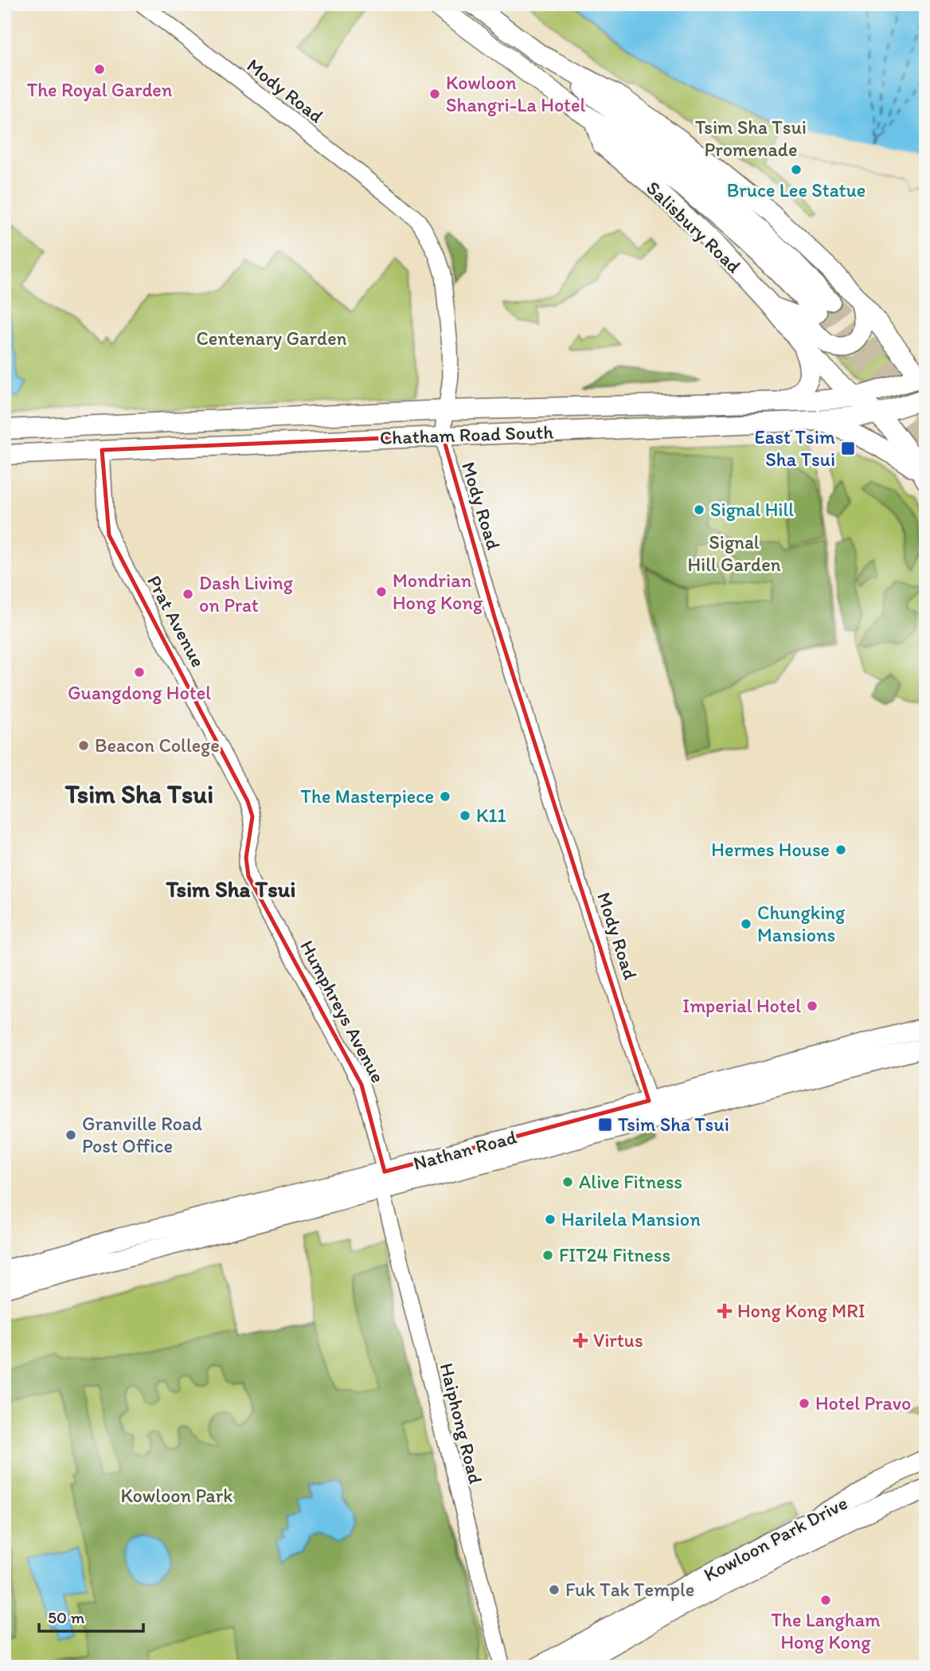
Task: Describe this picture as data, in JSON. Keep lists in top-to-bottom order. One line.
{"streets":{"main road":["Salisbury Road","Chatham Road South","Nathan Road","Kowloon Park Drive"],"street":["Mody Road","Prat Avenue","Humphreys Avenue","Haiphong Road"]},"crossings":[["Mody Road","Chatham Road South"],["Mody Road","Nathan Road"],["Salisbury Road","Chatham Road South"],["Chatham Road South","Prat Avenue"],["Prat Avenue","Humphreys Avenue"],["Humphreys Avenue","Nathan Road"],["Humphreys Avenue","Haiphong Road"],["Nathan Road","Haiphong Road"]],"districts":["Tsim Sha Tsui","Tsim Sha Tsui"],"parks":["Tsim Sha Tsui Promenade","Centenary Garden","Signal Hill Garden","Kowloon Park"],"places":{"other":["The Royal Garden","Kowloon Shangri-La Hotel","Bruce Lee Statue","Signal Hill","Mondrian Hong Kong","Dash Living on Prat","Guangdong Hotel","Beacon College","The Masterpiece","K11","Hermes House","Chungking Mansions","Imperial Hotel","Granville Road Post Office","Alive Fitness","Harilela Mansion","FIT24 Fitness","Hotel Pravo","Fuk Tak Temple","The Langham Hong Kong"],"transit":["East Tsim Sha Tsui","Tsim Sha Tsui"],"health":["Hong Kong MRI","Virtus"]},"scale_bar":"50 m"}
